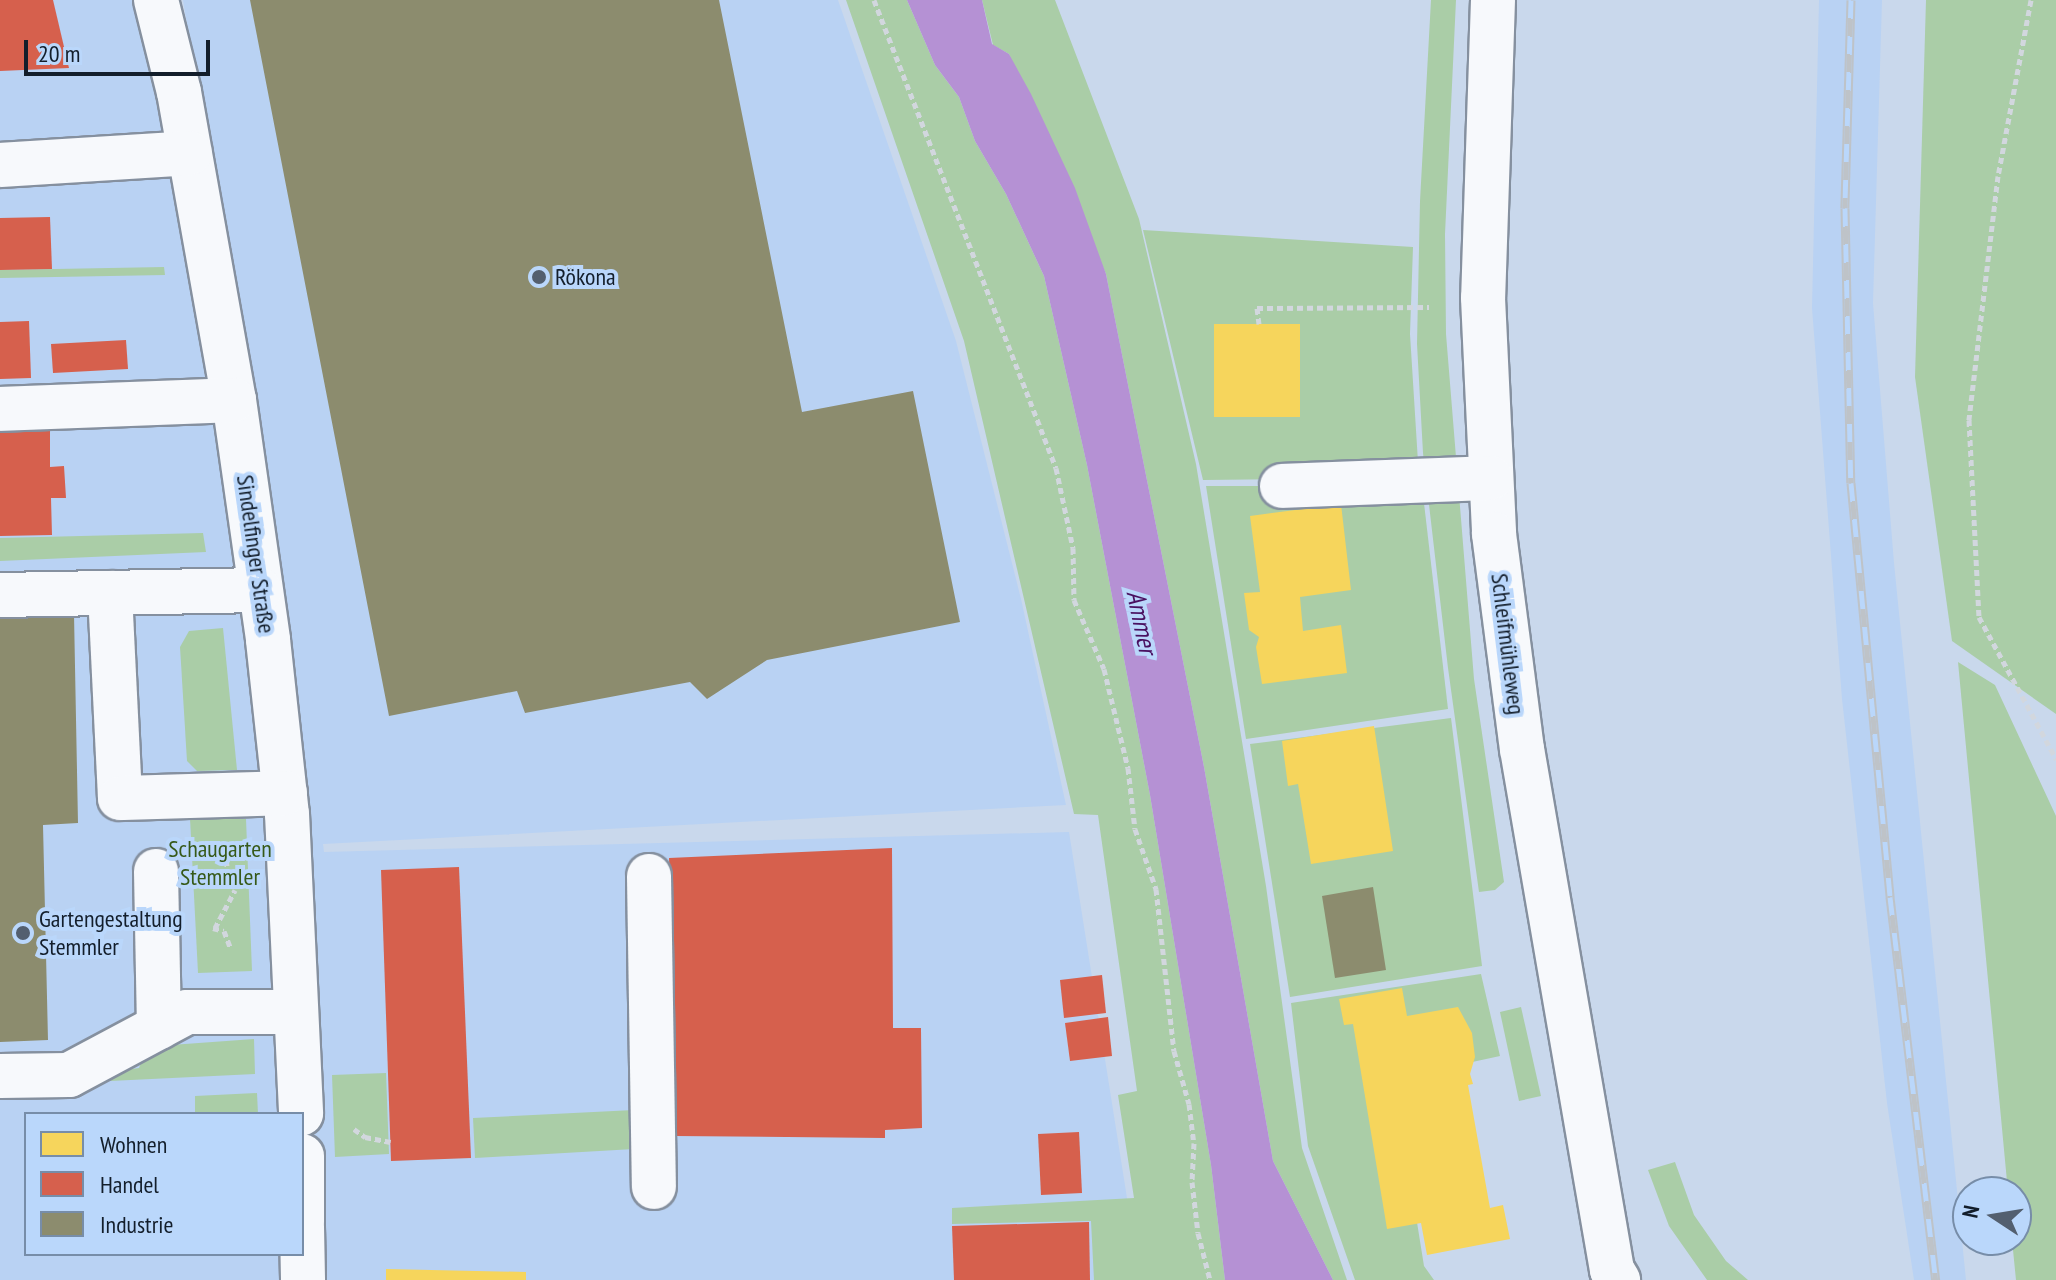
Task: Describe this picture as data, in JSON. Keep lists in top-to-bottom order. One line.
{"streets":{"street":["Sindelfinger Straße","Schleifmühleweg"]},"water":["Ammer"],"parks":["Schaugarten Stemmler"],"places":["Rökona","Gartengestaltung Stemmler"],"legend":["Wohnen","Handel","Industrie"],"scale_bar":"20 m","north":"left"}
